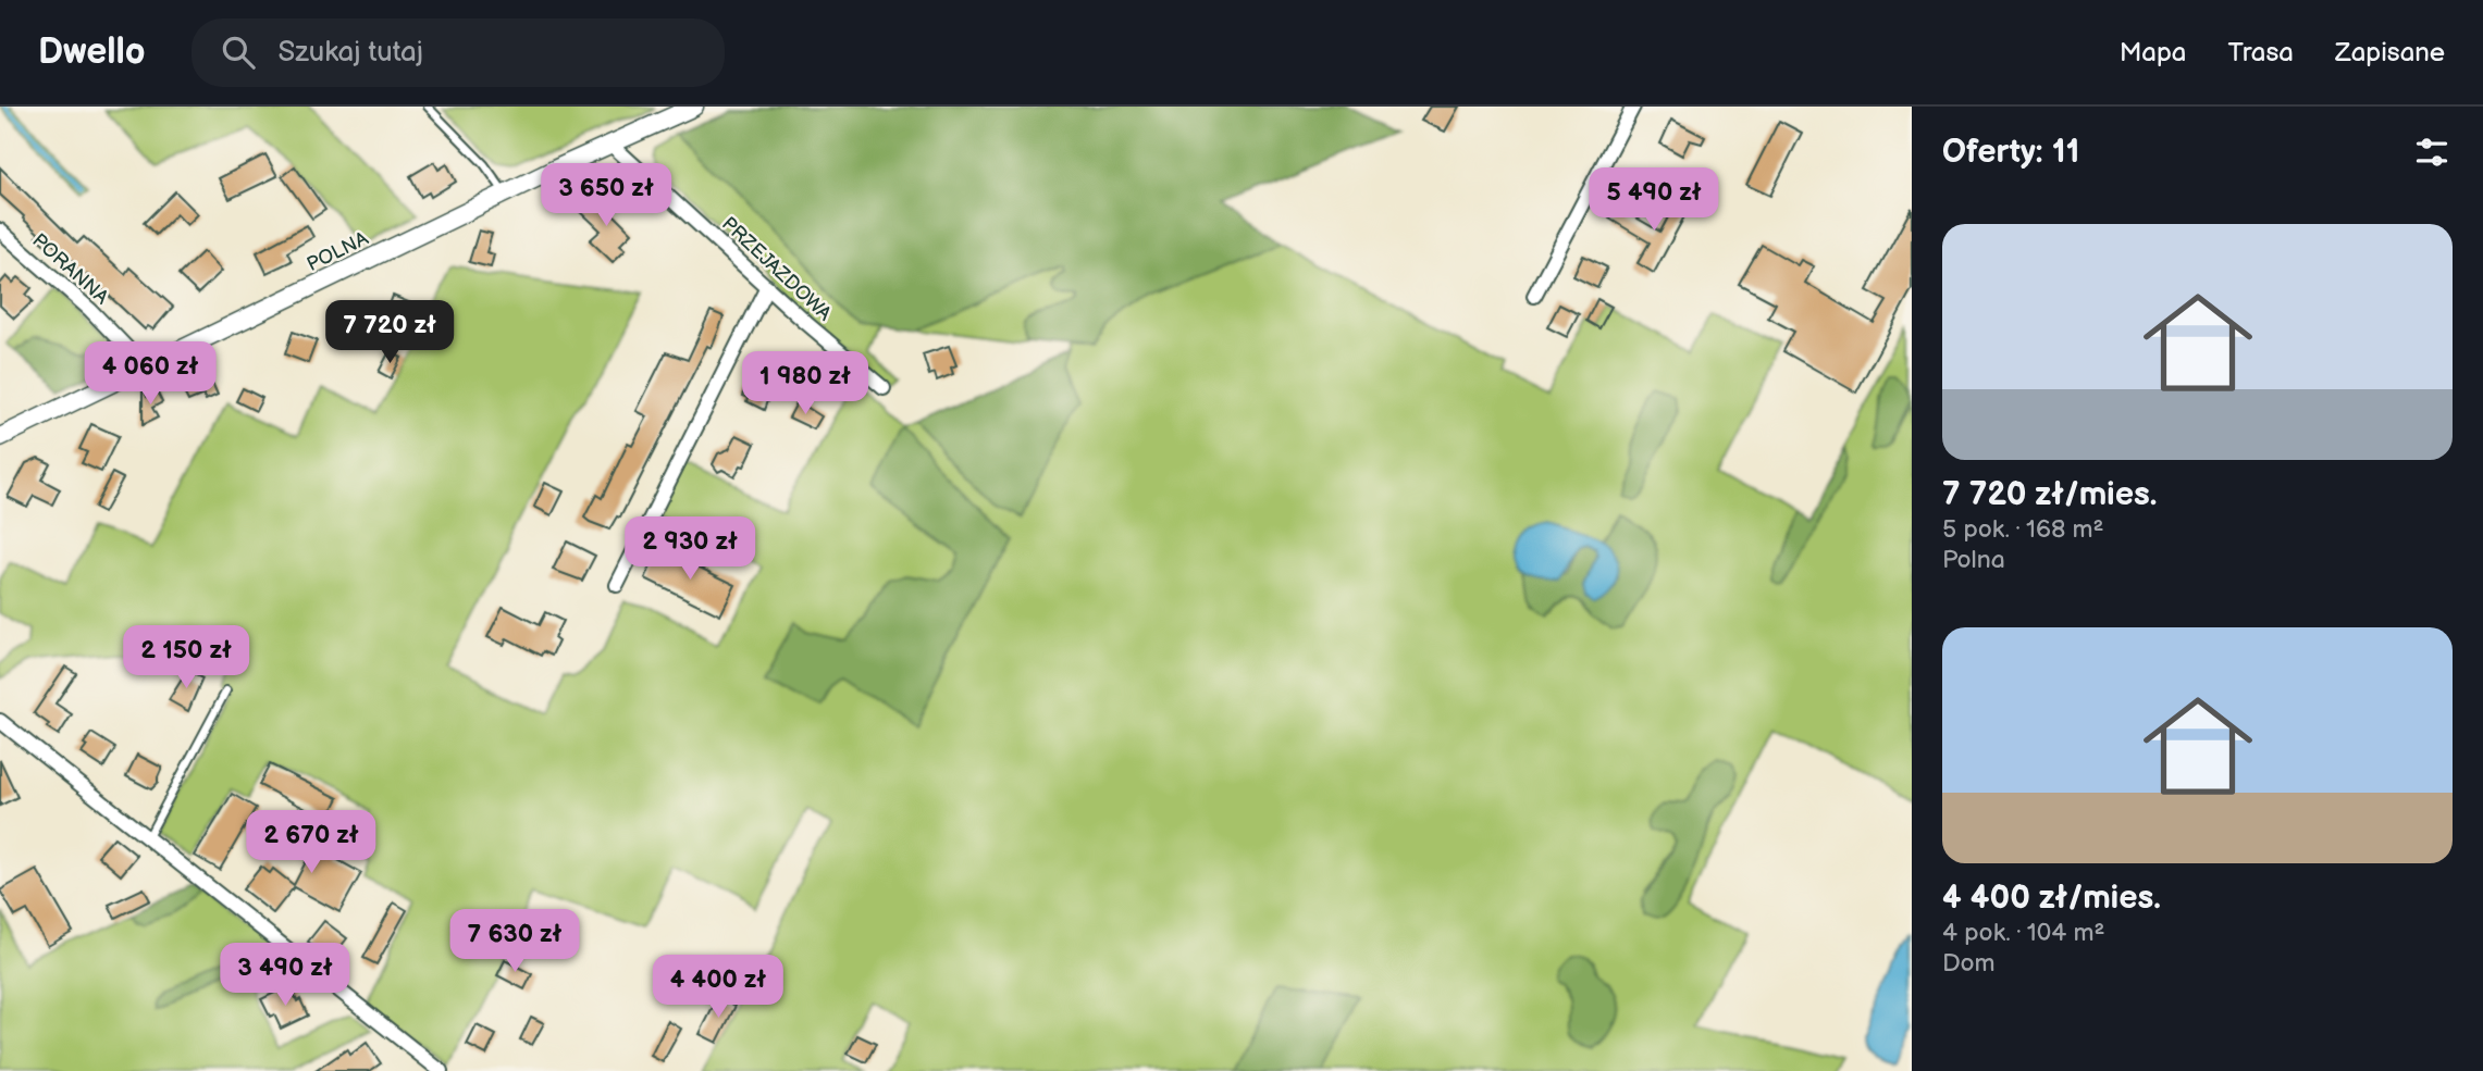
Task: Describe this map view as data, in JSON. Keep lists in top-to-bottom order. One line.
{"streets":{"street":["POLNA","PORANNA","PRZEJAZDOWA"]},"crossings":[["POLNA","PORANNA"],["POLNA","PRZEJAZDOWA"]],"page":{"header":"Dwello","search":"Szukaj tutaj","nav":["Mapa","Trasa","Zapisane"],"heading":"Oferty: 11","price":["3 650 zł","5 490 zł","7 720 zł","4 060 zł","1 980 zł","2 930 zł","2 150 zł","2 670 zł","7 630 zł","3 490 zł","4 400 zł"],"list":[{"name":"7 720 zł/mies.","note":"5 pok. · 168 m² · Polna"},{"name":"4 400 zł/mies.","note":"4 pok. · 104 m² · Dom"}]}}
